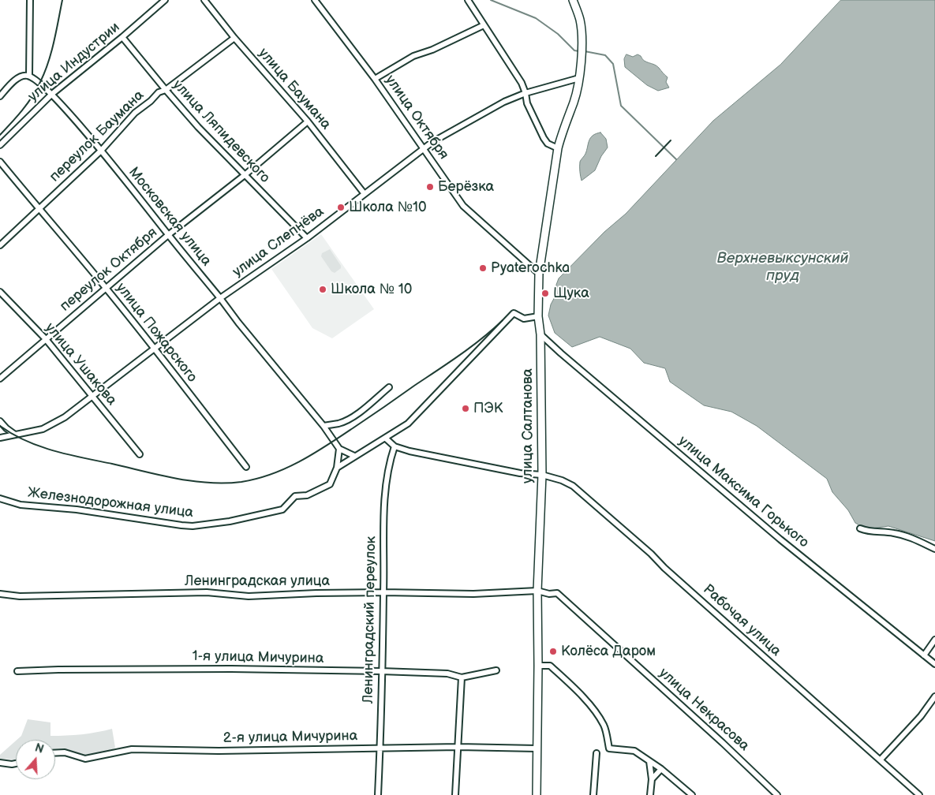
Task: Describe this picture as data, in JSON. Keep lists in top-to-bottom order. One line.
{"streets":{"main road":["улица Салтанова"],"street":["улица Индустрии","улица Баумана","улица Октября","улица Ляпидевского","переулок Баумана","Московская улица","улица Слепнёва","переулок Октября","улица Пожарского","улица Ушакова","улица Максима Горького","Железнодорожная улица","Ленинградская улица","Ленинградский переулок","Рабочая улица","1-я улица Мичурина","улица Некрасова","2-я улица Мичурина"]},"crossings":[["улица Индустрии","улица Ляпидевского"],["улица Индустрии","Московская улица"],["улица Баумана","переулок Баумана"],["улица Баумана","улица Слепнёва"],["улица Баумана","переулок Октября"],["улица Октября","улица Слепнёва"],["улица Октября","улица Салтанова"],["улица Ляпидевского","переулок Баумана"],["улица Ляпидевского","улица Слепнёва"],["улица Ляпидевского","переулок Октября"],["переулок Баумана","Московская улица"],["переулок Баумана","улица Пожарского"],["Московская улица","улица Слепнёва"],["Московская улица","переулок Октября"],["улица Слепнёва","улица Пожарского"],["улица Слепнёва","улица Ушакова"],["улица Слепнёва","улица Салтанова"],["переулок Октября","улица Пожарского"],["переулок Октября","улица Ушакова"],["улица Салтанова","улица Максима Горького"],["улица Салтанова","Железнодорожная улица"],["улица Салтанова","Ленинградская улица"],["улица Салтанова","Рабочая улица"],["улица Салтанова","улица Некрасова"],["улица Салтанова","2-я улица Мичурина"],["Ленинградская улица","Ленинградский переулок"],["Ленинградская улица","улица Некрасова"],["Ленинградский переулок","Рабочая улица"],["Ленинградский переулок","1-я улица Мичурина"],["Ленинградский переулок","2-я улица Мичурина"]],"water":["Верхневыксунский пруд"],"places":["Берёзка","Школа №10","Pyaterochka","Школа № 10","Щука","ПЭК","Колёса Даром"],"north":"top"}
